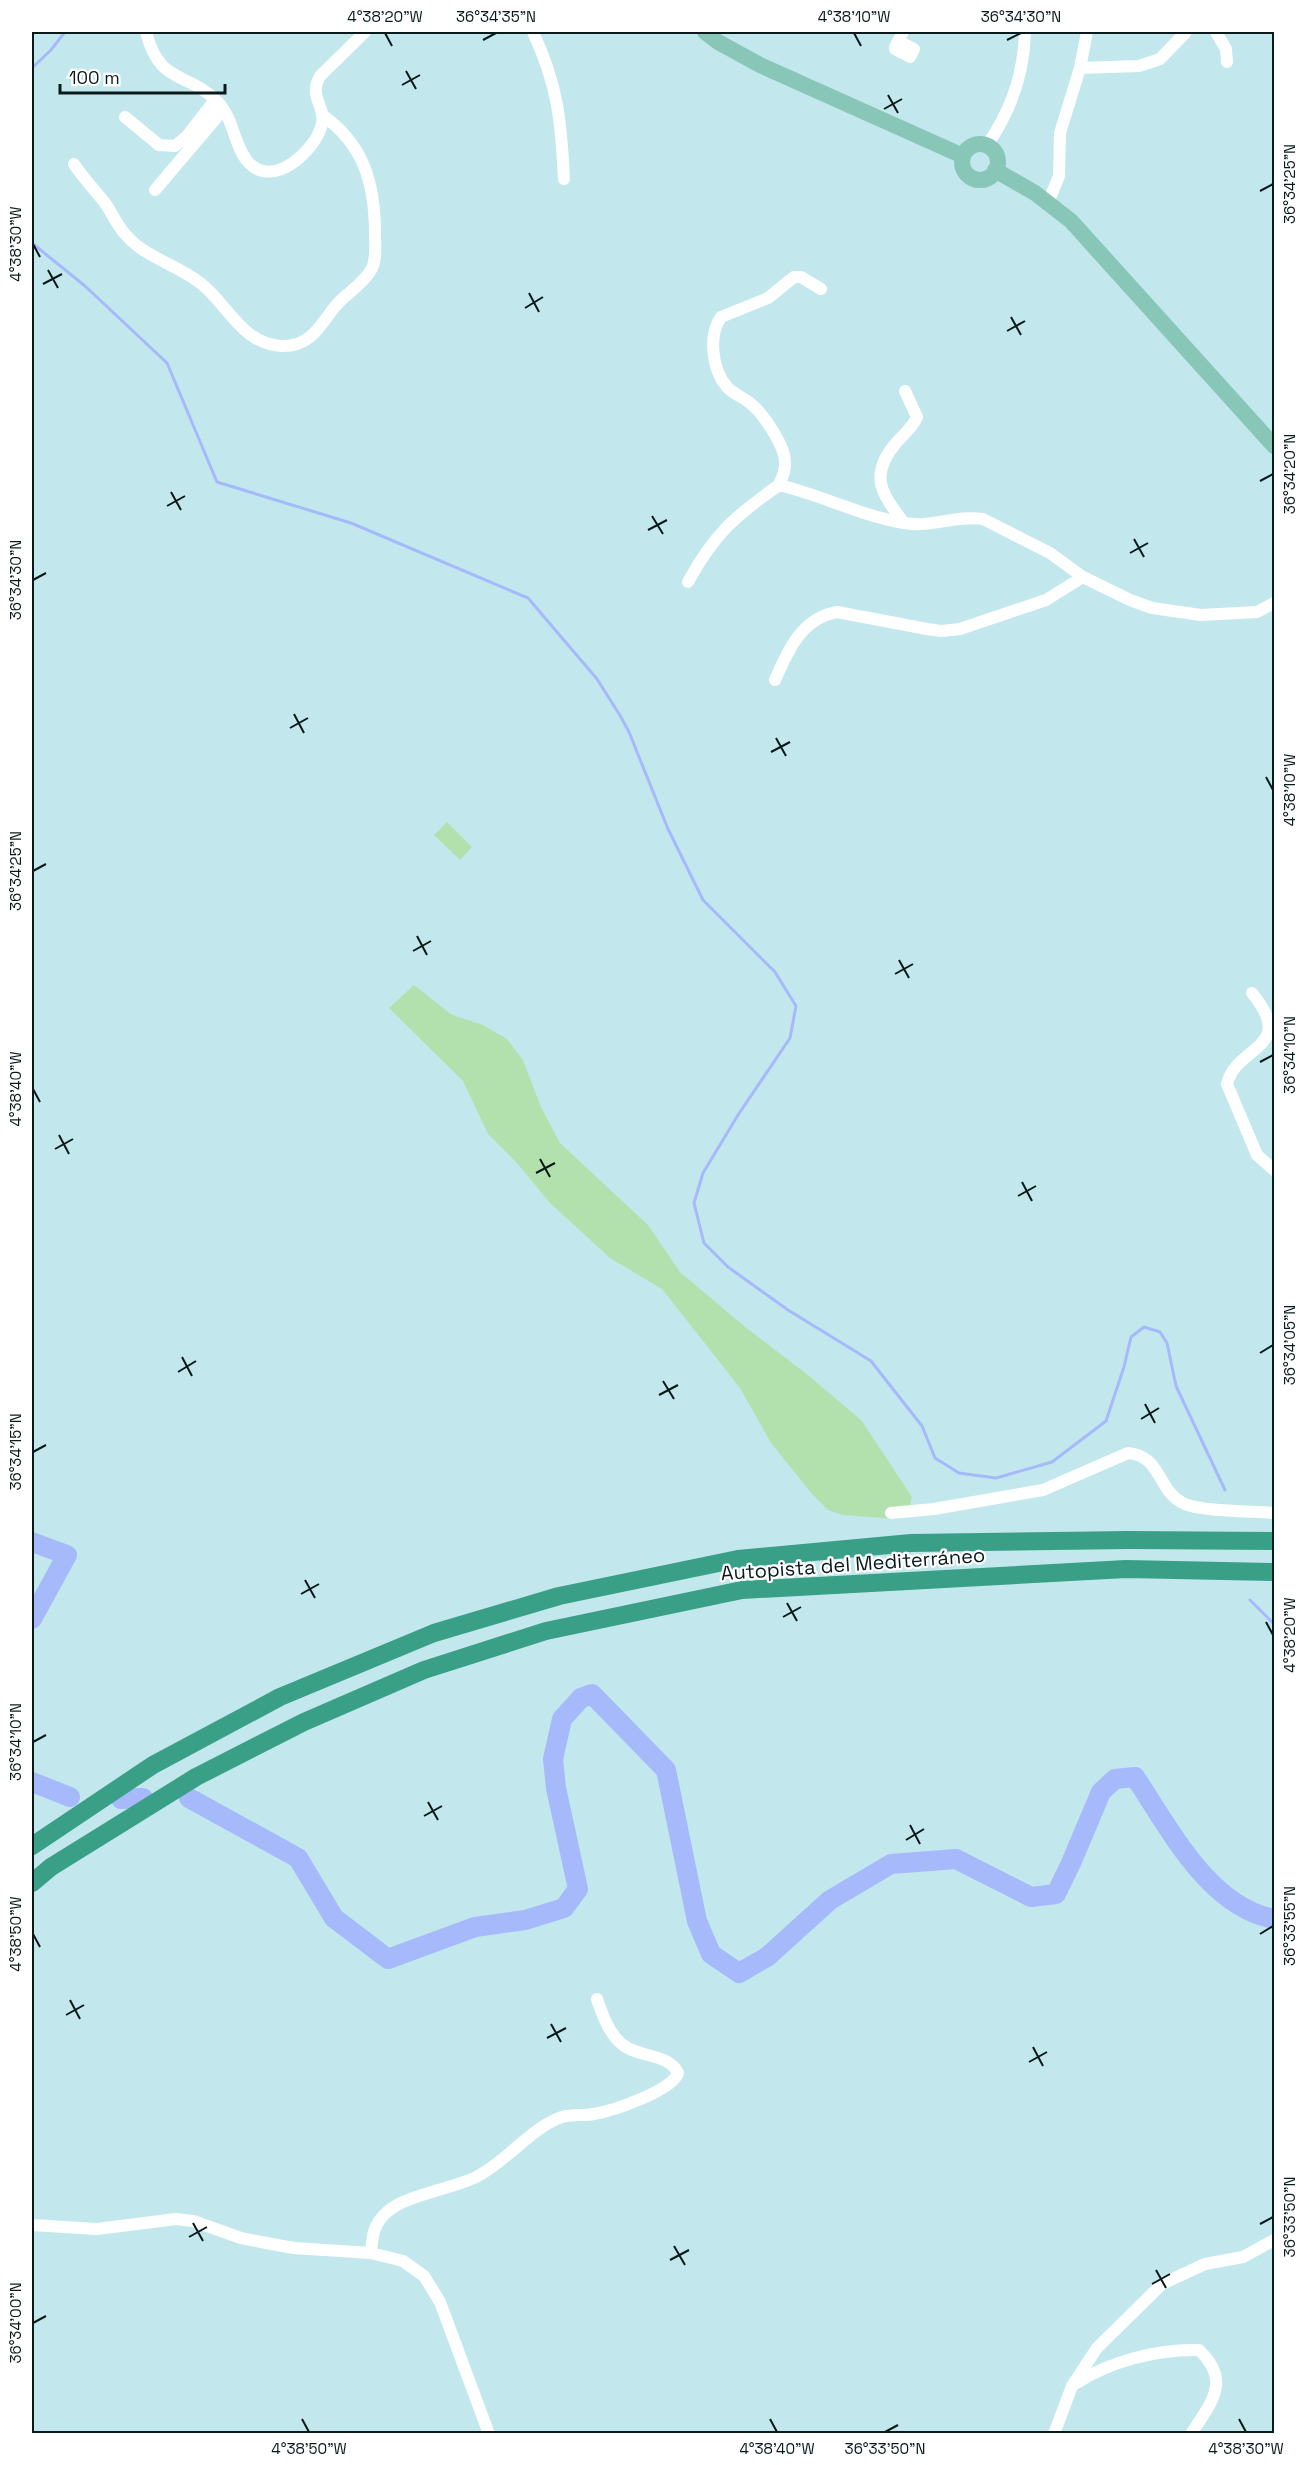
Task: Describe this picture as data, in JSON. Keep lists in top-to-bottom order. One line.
{"streets":{"highway":["Autopista del Mediterráneo"]},"scale_bar":"100 m","coordinates":["4°38'20\"W","36°34'35\"N","4°38'10\"W","36°34'30\"N","36°34'25\"N","4°38'30\"W","36°34'20\"N","36°34'10\"N","4°38'40\"W","36°34'05\"N","36°34'15\"N","36°33'55\"N","4°38'50\"W","36°33'50\"N","36°34'00\"N"]}
